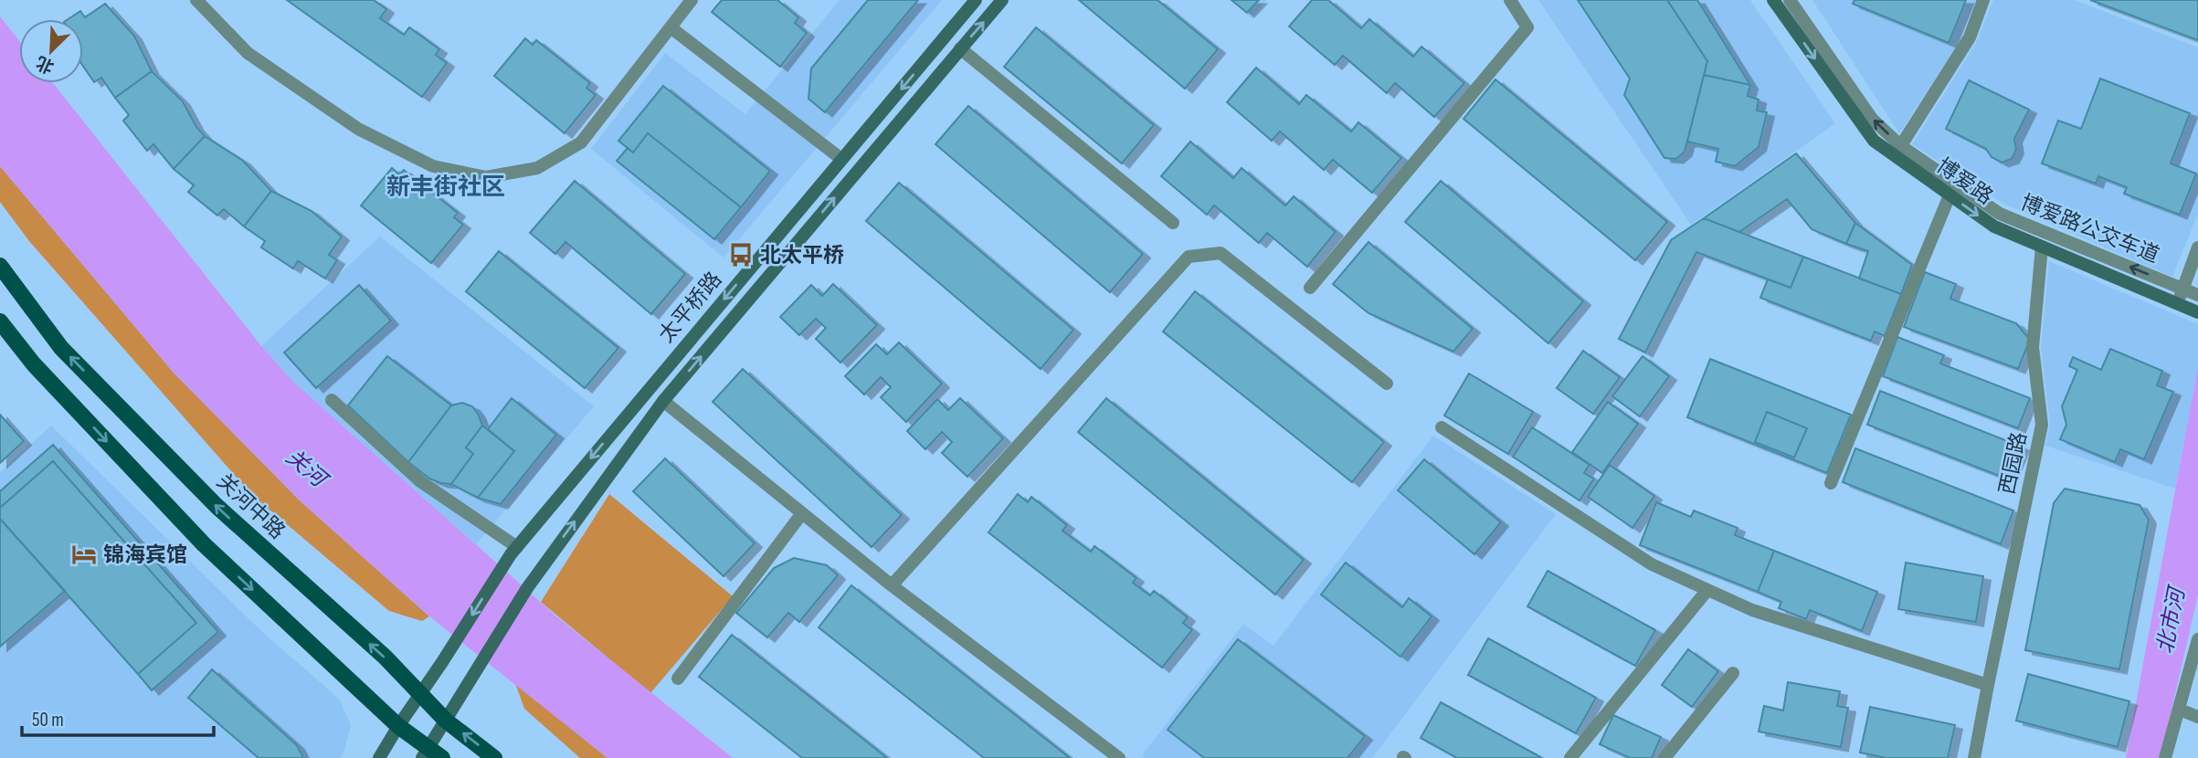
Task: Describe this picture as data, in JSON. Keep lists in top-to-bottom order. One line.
{"streets":{"main road":["博爱路","太平桥路","关河中路"],"lane":["博爱路公交车道","西园路"]},"crossings":[["博爱路","博爱路公交车道"],["博爱路","西园路"]],"one_way":["博爱路","博爱路公交车道"],"districts":["新丰街社区"],"water":["关河","北市河"],"places":{"bus stop":["北太平桥"],"hotel":["锦海宾馆"]},"scale_bar":"50 m","north":"bottom left"}
